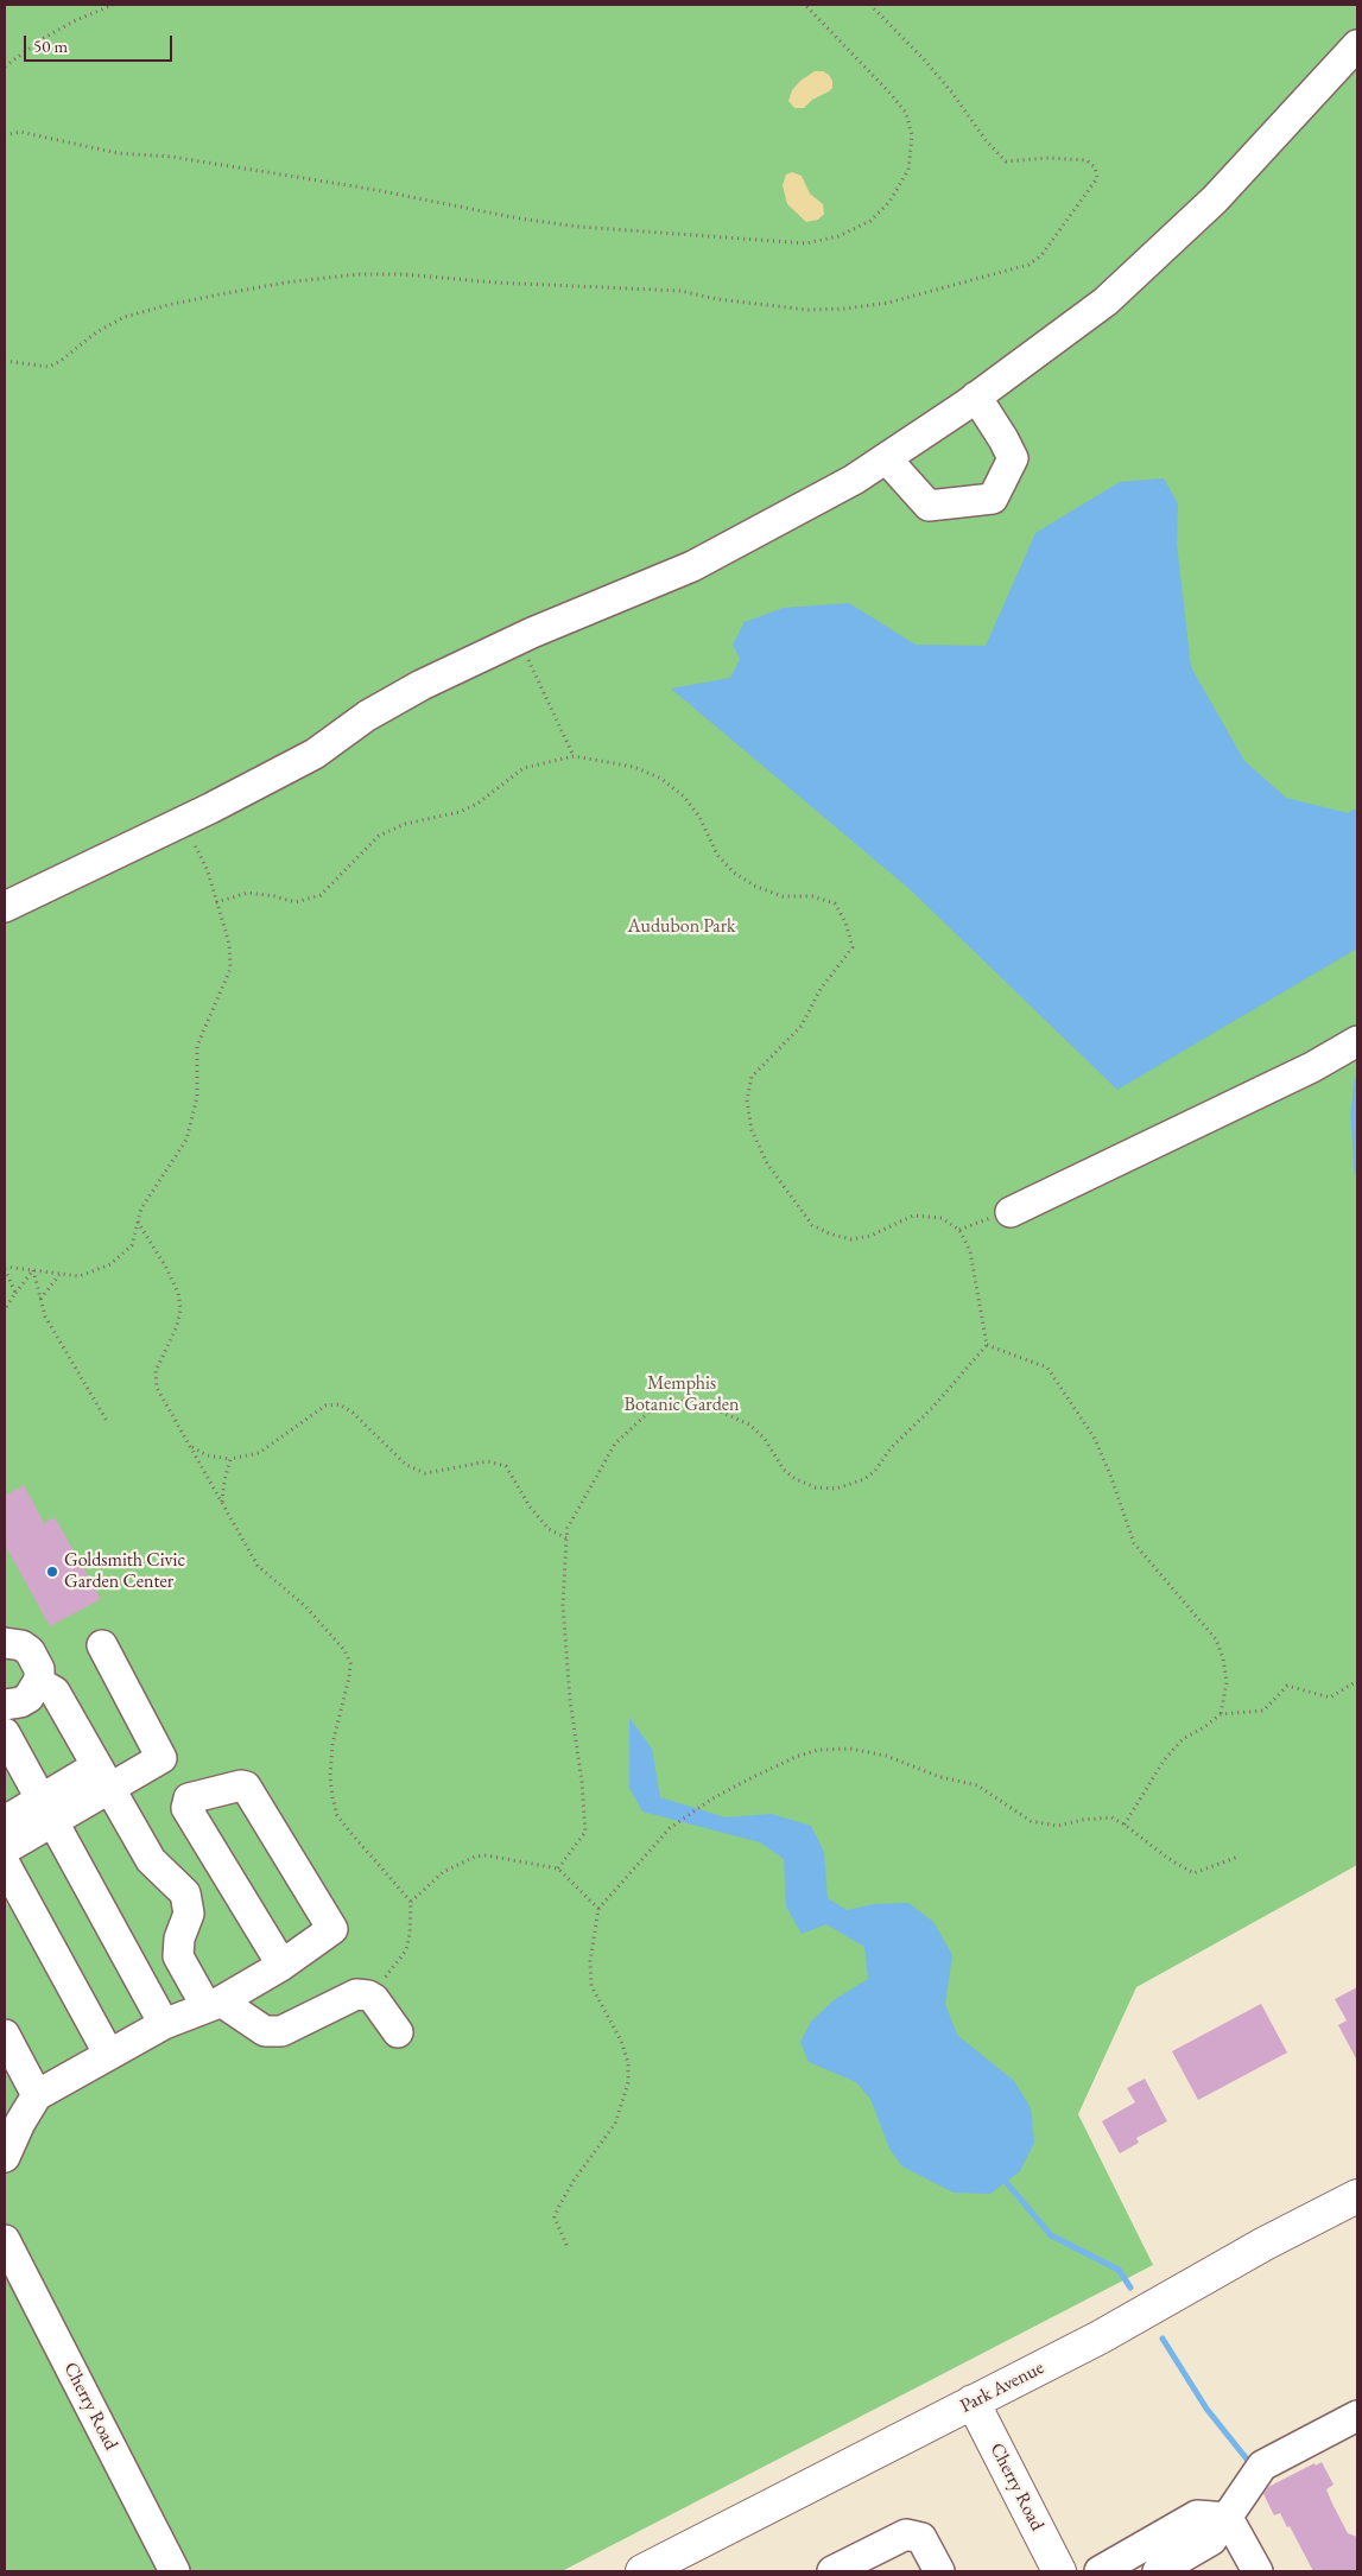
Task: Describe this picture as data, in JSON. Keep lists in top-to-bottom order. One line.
{"streets":{"main road":["Park Avenue","Cherry Road"]},"crossings":[["Park Avenue","Cherry Road"]],"parks":["Audubon Park","Memphis Botanic Garden"],"places":["Goldsmith Civic Garden Center"],"scale_bar":"50 m"}
